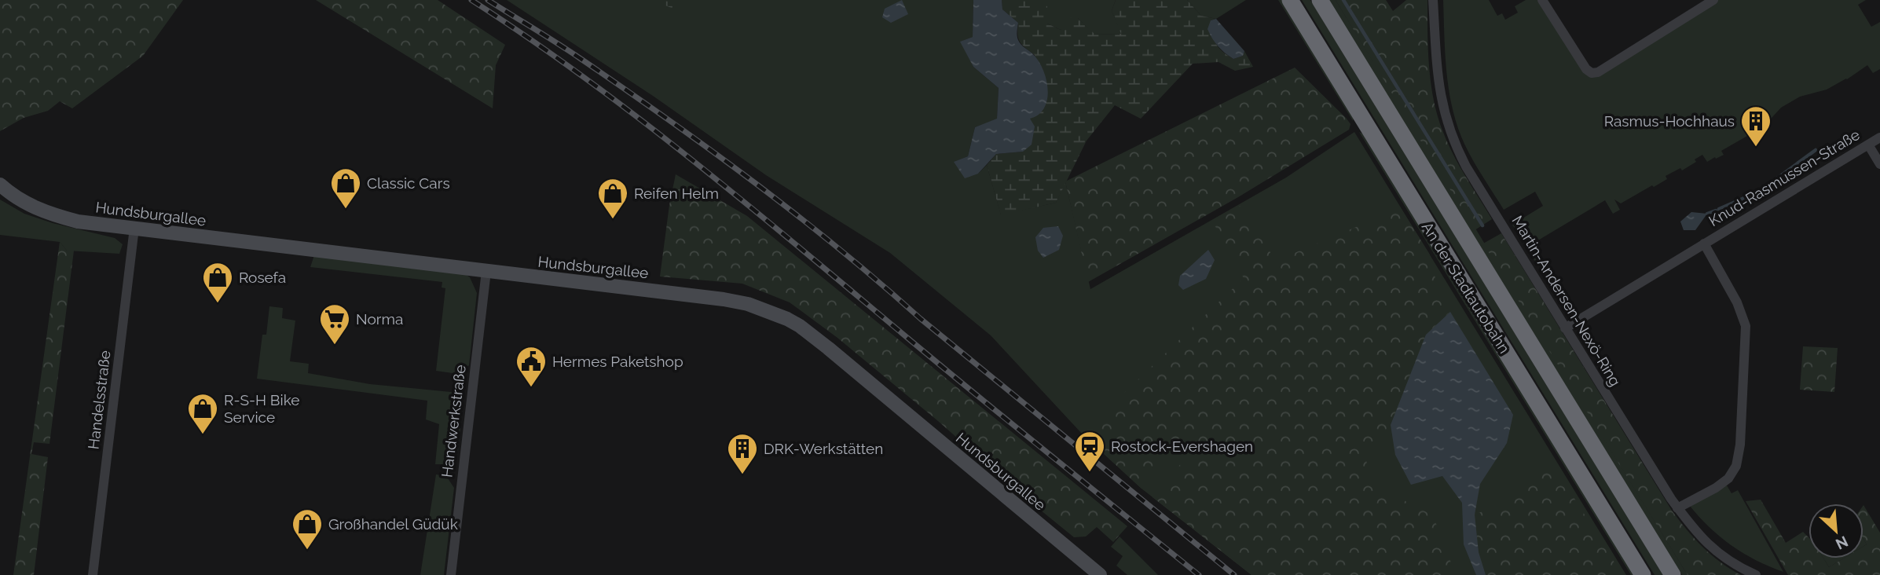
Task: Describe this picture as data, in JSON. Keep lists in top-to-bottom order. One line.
{"streets":{"highway":["An der Stadtautobahn"],"street":["Knud-Rasmussen-Straße","Hundsburgallee","Martin-Andersen-Nexö-Ring","Handelsstraße","Handwerkstraße"]},"crossings":[["Knud-Rasmussen-Straße","Martin-Andersen-Nexö-Ring"],["Hundsburgallee","Handelsstraße"],["Hundsburgallee","Handwerkstraße"]],"places":{"building":["Rasmus-Hochhaus","DRK-Werkstätten"],"shop":["Classic Cars","Reifen Helm","Rosefa","R-S-H Bike Service","Großhandel Güdük"],"supermarket":["Norma"],"public building":["Hermes Paketshop"],"station":["Rostock-Evershagen"]},"north":"bottom right"}
